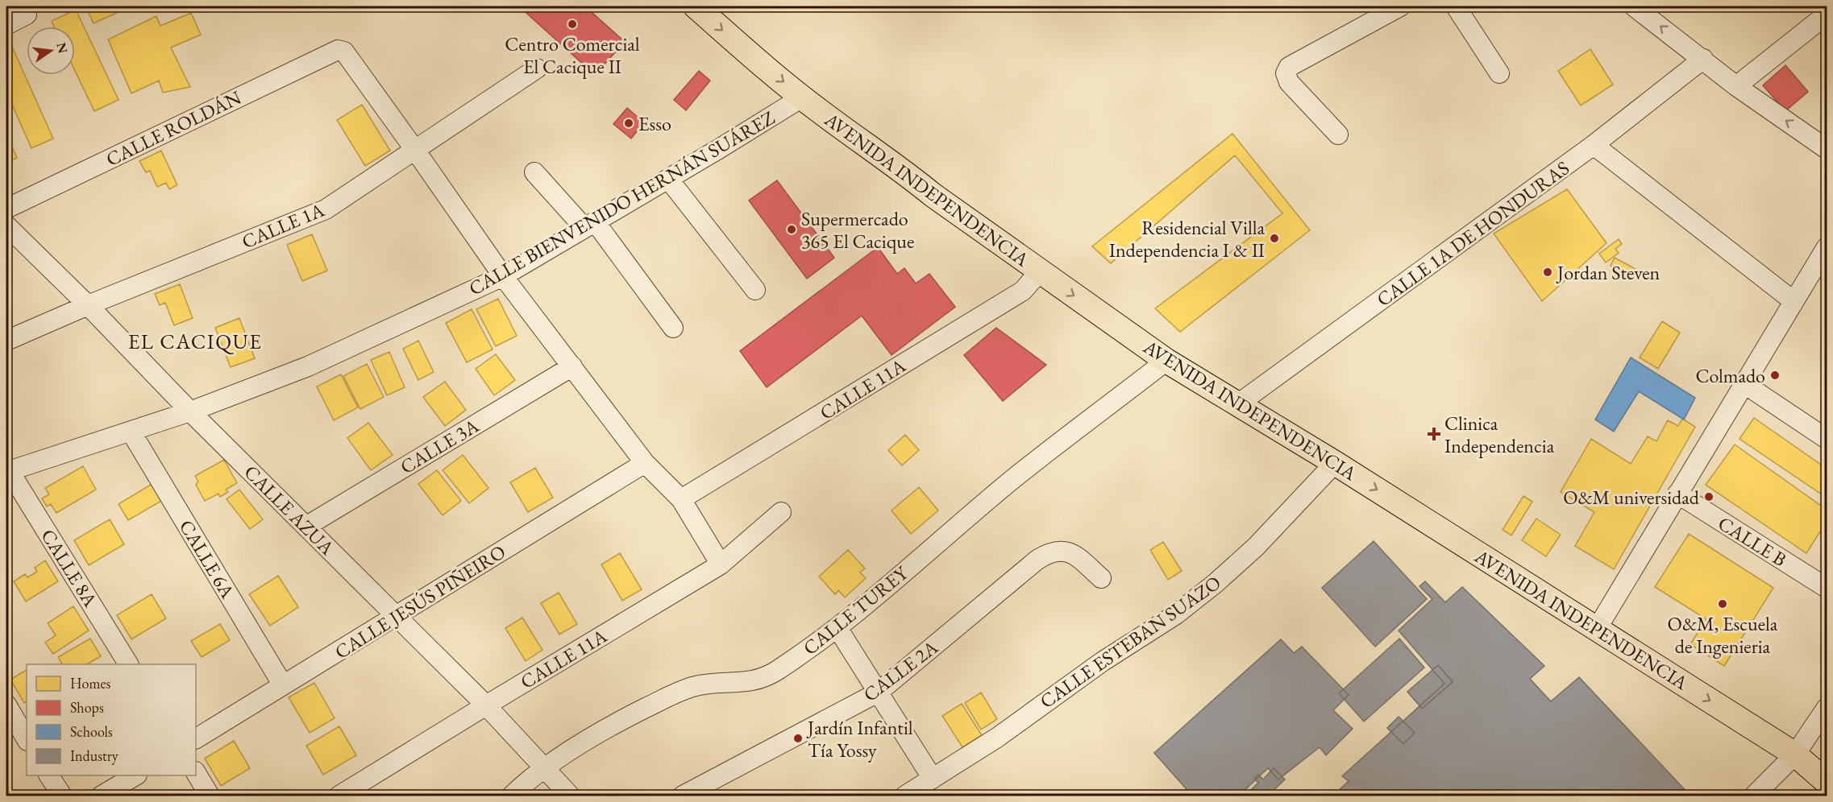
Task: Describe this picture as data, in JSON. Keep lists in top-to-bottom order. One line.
{"streets":{"main road":["AVENIDA INDEPENDENCIA"],"street":["CALLE ROLDÁN","CALLE BIENVENIDO HERNÁN SUÁREZ","CALLE 1A","CALLE 1A DE HONDURAS","CALLE 11A","CALLE 3A","CALLE AZUA","CALLE B","CALLE 6A","CALLE 8A","CALLE JESÚS PIÑEIRO","CALLE TUREY","CALLE ESTEBAN SUAZO","CALLE 2A"]},"crossings":[["CALLE ROLDÁN","CALLE 1A"],["AVENIDA INDEPENDENCIA","CALLE BIENVENIDO HERNÁN SUÁREZ"],["AVENIDA INDEPENDENCIA","CALLE 1A DE HONDURAS"],["AVENIDA INDEPENDENCIA","CALLE 11A"],["AVENIDA INDEPENDENCIA","CALLE TUREY"],["AVENIDA INDEPENDENCIA","CALLE ESTEBAN SUAZO"],["CALLE BIENVENIDO HERNÁN SUÁREZ","CALLE AZUA"],["CALLE BIENVENIDO HERNÁN SUÁREZ","CALLE 6A"],["CALLE BIENVENIDO HERNÁN SUÁREZ","CALLE 8A"],["CALLE 1A","CALLE AZUA"],["CALLE 11A","CALLE AZUA"],["CALLE 3A","CALLE AZUA"],["CALLE AZUA","CALLE JESÚS PIÑEIRO"],["CALLE AZUA","CALLE TUREY"],["CALLE 6A","CALLE JESÚS PIÑEIRO"]],"one_way":["AVENIDA INDEPENDENCIA"],"districts":["EL CACIQUE"],"places":{"other":["Centro Comercial El Cacique II","Esso","Supermercado 365 El Cacique","Residencial Villa Independencia I & II","Jordan Steven","Colmado","O&M universidad","O&M, Escuela de Ingenieria","Jardín Infantil Tía Yossy"],"health":["Clinica Independencia"]},"legend":["Homes","Shops","Schools","Industry"],"north":"right"}
